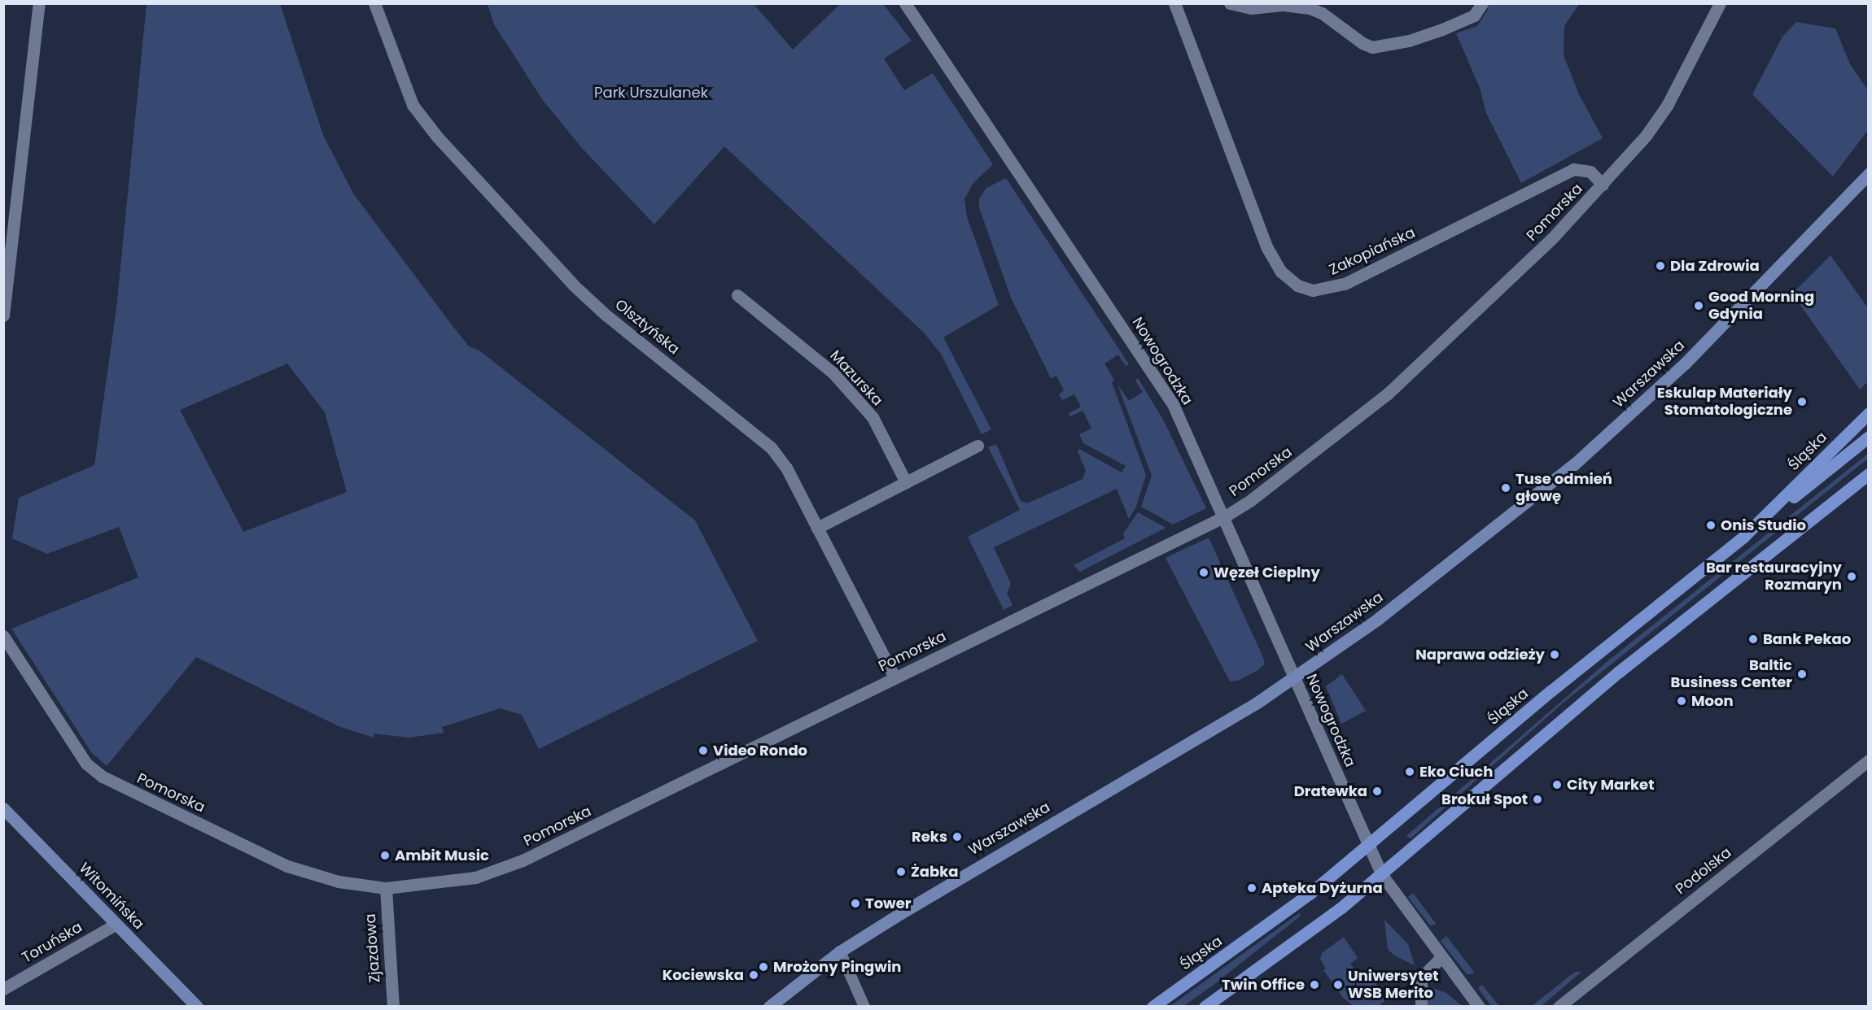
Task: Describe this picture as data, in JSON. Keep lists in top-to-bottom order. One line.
{"streets":{"main road":["Śląska"],"street":["Pomorska","Zakopiańska","Olsztyńska","Nowogrodzka","Warszawska","Mazurska","Podolska","Witomińska","Toruńska","Zjazdowa"]},"crossings":[["Pomorska","Zakopiańska"],["Pomorska","Olsztyńska"],["Pomorska","Nowogrodzka"],["Pomorska","Zjazdowa"],["Nowogrodzka","Warszawska"],["Nowogrodzka","Śląska"],["Witomińska","Toruńska"]],"parks":["Park Urszulanek"],"places":["Dla Zdrowia","Good Morning Gdynia","Eskulap Materiały Stomatologiczne","Tuse odmień głowę","Onis Studio","Węzeł Cieplny","Bar restauracyjny Rozmaryn","Bank Pekao","Naprawa odzieży","Baltic Business Center","Moon","Video Rondo","Eko Ciuch","City Market","Dratewka","Brokuł Spot","Reks","Ambit Music","Żabka","Apteka Dyżurna","Tower","Mrożony Pingwin","Kociewska","Twin Office","Uniwersytet WSB Merito"]}
